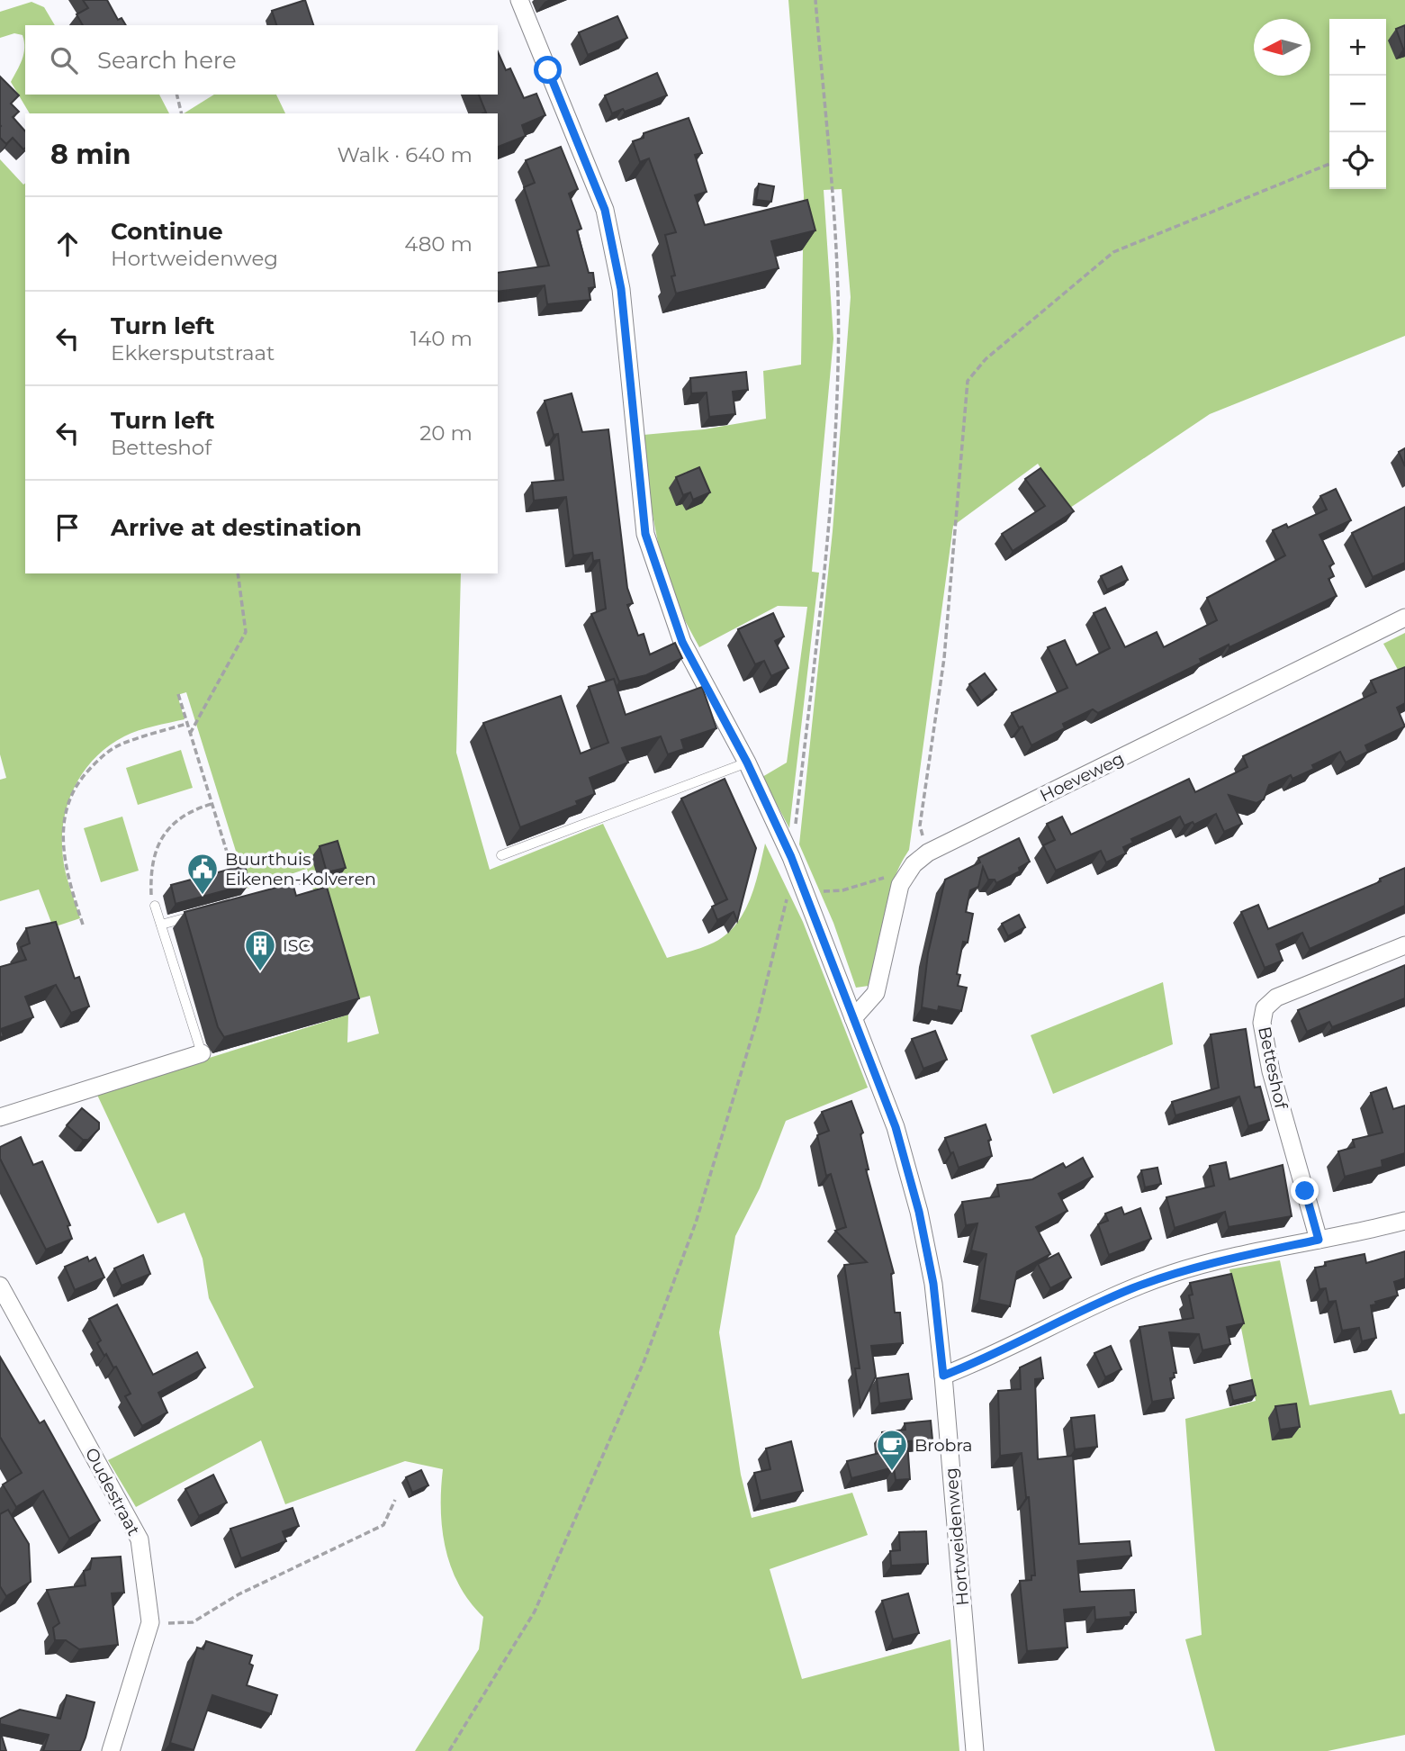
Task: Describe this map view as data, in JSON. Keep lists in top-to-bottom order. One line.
{"streets":{"street":["Hoeveweg","Betteshof","Oudestraat","Hortweidenweg"]},"crossings":[["Hoeveweg","Hortweidenweg"]],"places":{"public building":["Buurthuis Eikenen-Kolveren"],"building":["ISC"],"cafe":["Brobra"]},"north":"left","page":{"map_buttons":["+","−"],"search":"Search here","heading":["8 min","Walk · 640 m"],"list":[["Continue","Hortweidenweg","480 m"],["Turn left","Ekkersputstraat","140 m"],["Turn left","Betteshof","20 m"],"Arrive at destination"]}}
